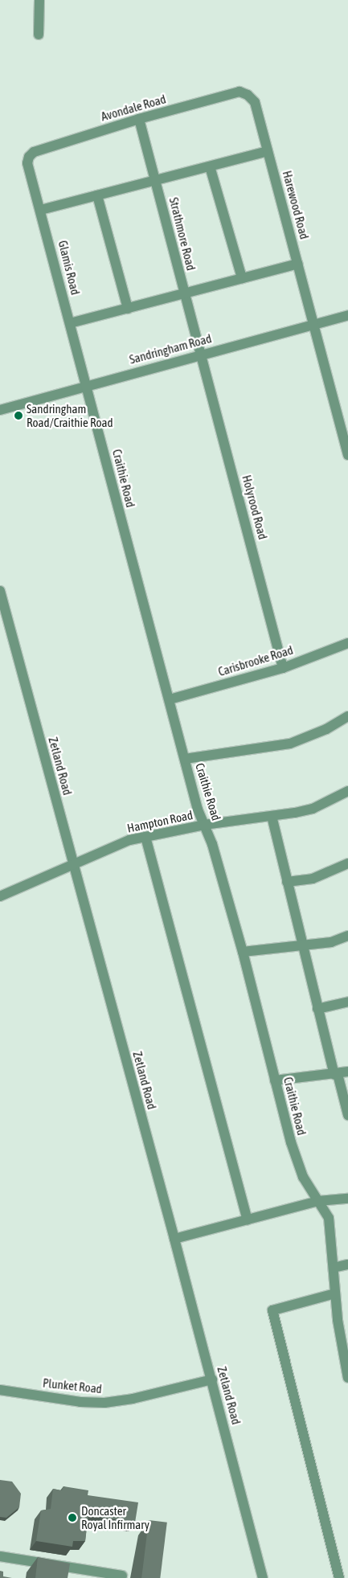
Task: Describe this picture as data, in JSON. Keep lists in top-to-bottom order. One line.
{"streets":{"street":["Avondale Road","Harewood Road","Strathmore Road","Glamis Road","Sandringham Road","Craithie Road","Holyrood Road","Carisbrooke Road","Zetland Road","Hampton Road","Plunket Road"]},"crossings":[["Avondale Road","Harewood Road"],["Avondale Road","Strathmore Road"],["Avondale Road","Glamis Road"],["Harewood Road","Sandringham Road"],["Strathmore Road","Sandringham Road"],["Strathmore Road","Holyrood Road"],["Glamis Road","Sandringham Road"],["Glamis Road","Craithie Road"],["Sandringham Road","Craithie Road"],["Sandringham Road","Holyrood Road"],["Craithie Road","Carisbrooke Road"],["Craithie Road","Hampton Road"],["Holyrood Road","Carisbrooke Road"],["Zetland Road","Hampton Road"],["Zetland Road","Plunket Road"]],"places":["Sandringham Road/Craithie Road","Doncaster Royal Infirmary"]}
